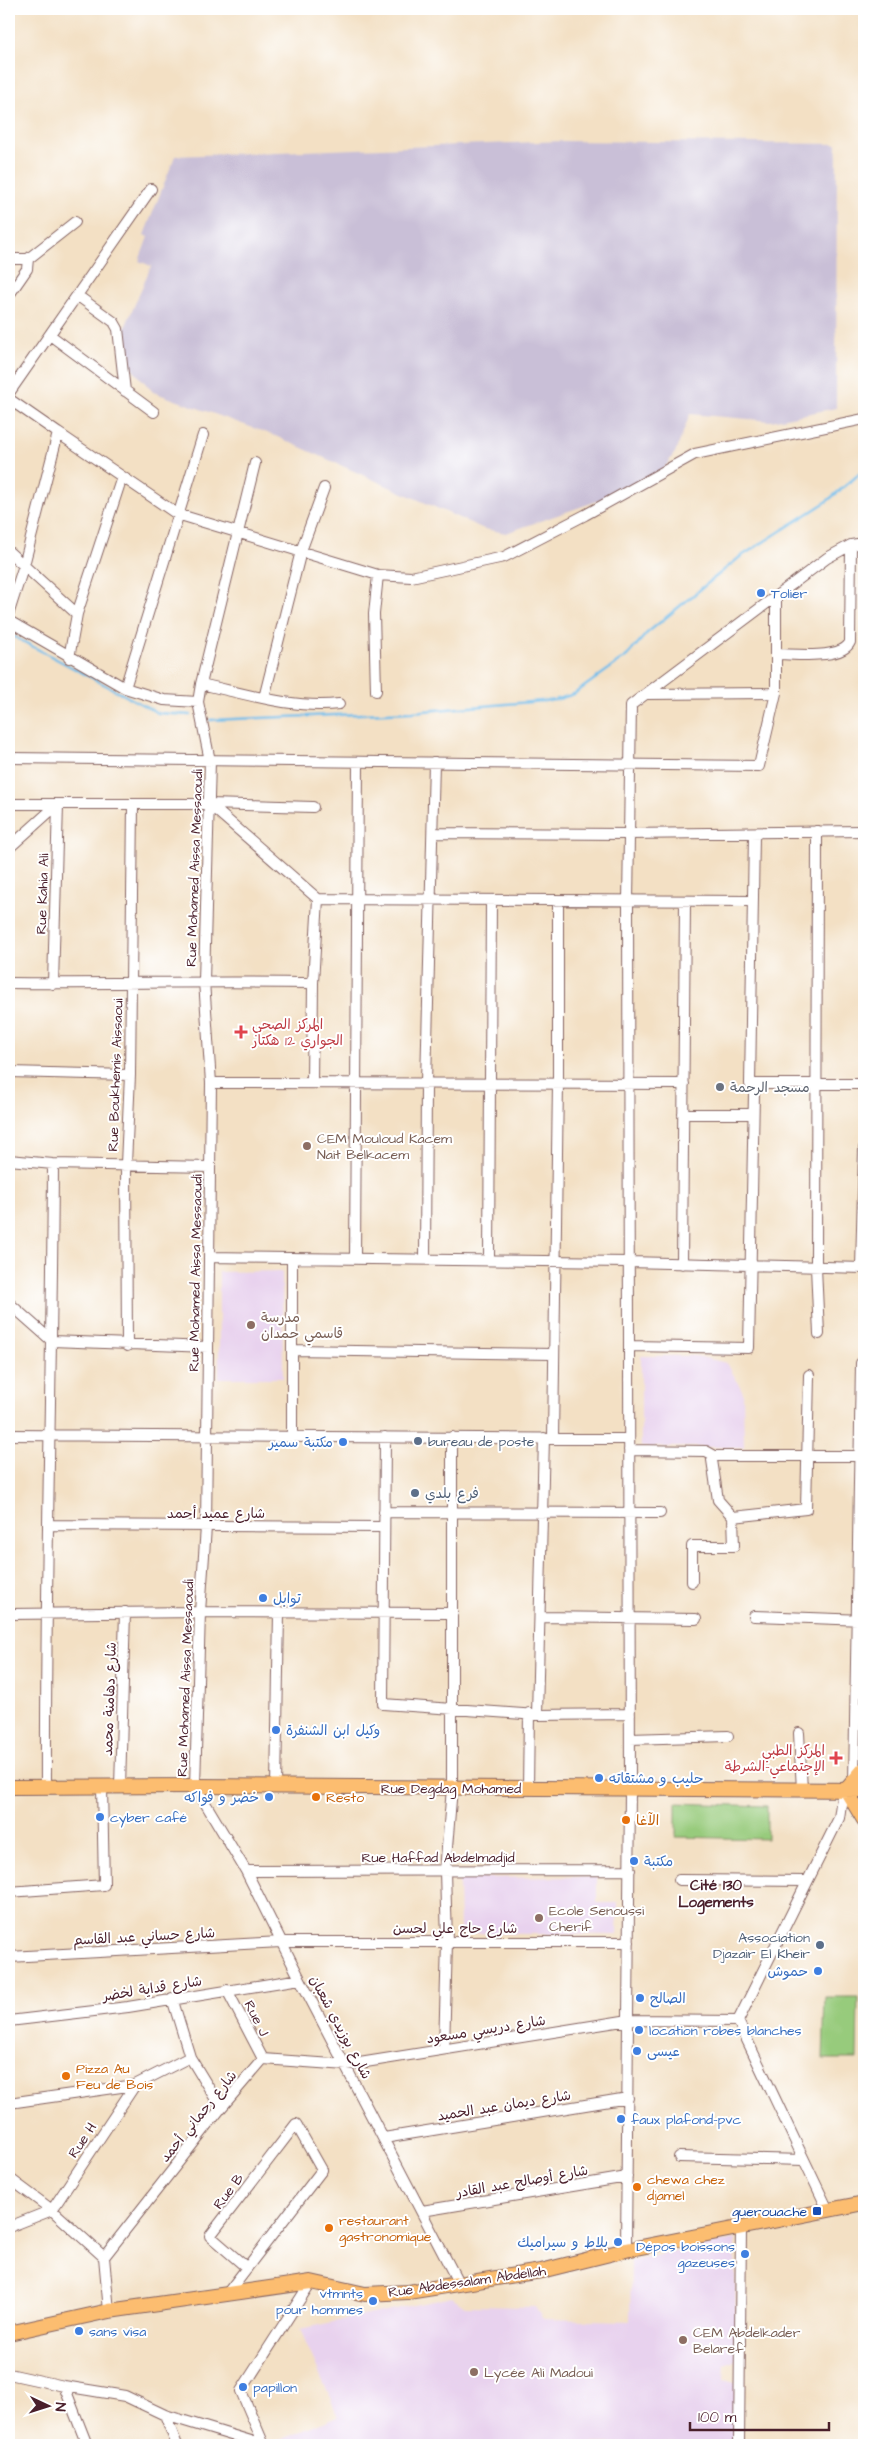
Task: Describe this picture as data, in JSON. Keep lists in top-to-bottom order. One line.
{"streets":{"main road":["Rue Degdag Mohamed","Rue Abdessalam Abdellah"],"street":["Rue Mohamed Aissa Messaoudi","Rue Kahia Ali","Rue Boukhemis Aissaoui","شارع عميد أحمد","شارع دهامنة محمد","Rue Haffad Abdelmadjid","شارع حاج علي لحسن","شارع حساني عبد القاسم","شارع قداية لخضر","Rue J","شارع بوزيدي شعبان","شارع دريسي مسعود","شارع ديمان عبد الحميد","شارع رحماني أحمد","Rue H","شارع أوصالح عبد القادر","Rue B"]},"crossings":[["Rue Mohamed Aissa Messaoudi","شارع عميد أحمد"],["Rue Mohamed Aissa Messaoudi","Rue Degdag Mohamed"],["Rue Mohamed Aissa Messaoudi","شارع بوزيدي شعبان"],["شارع دهامنة محمد","Rue Degdag Mohamed"],["Rue Degdag Mohamed","شارع بوزيدي شعبان"],["Rue Haffad Abdelmadjid","شارع بوزيدي شعبان"],["شارع حاج علي لحسن","شارع حساني عبد القاسم"],["شارع حاج علي لحسن","شارع بوزيدي شعبان"],["شارع حساني عبد القاسم","شارع بوزيدي شعبان"],["شارع قداية لخضر","Rue J"],["شارع قداية لخضر","شارع بوزيدي شعبان"],["Rue J","شارع رحماني أحمد"],["شارع بوزيدي شعبان","شارع دريسي مسعود"],["شارع بوزيدي شعبان","شارع ديمان عبد الحميد"],["شارع بوزيدي شعبان","شارع أوصالح عبد القادر"],["شارع بوزيدي شعبان","Rue Abdessalam Abdellah"]],"districts":["Cité 130 Logements"],"places":{"other":["Tolier","مسجد الرحمة","CEM Mouloud Kacem Nait Belkacem","مدرسة قاسمي حمدان","bureau de poste","مكتبة سمير","فرع بلدي","توابل","وكيل ابن الشنفرة","حليب و مشتقاته","خضر و فواكه","Resto","cyber café","الآغا","مكتبة","Ecole Senoussi Cherif","Association Djazair El Kheir","حموش","الصالح","location robes blanches","عيسى","Pizza Au Feu de Bois","faux plafond-pvc","chewa chez djamel","restaurant gastronomique","بلاط و سيراميك","Dépos boissons gazeuses","vtmnts pour hommes","sans visa","CEM Abdelkader Belaref","Lycée Ali Madoui","papillon"],"health":["المركز الصحي الجواري 12 هكتار","المركز الطبي الإجتماعي-الشرطة"],"transit":["guerouache"]},"scale_bar":"100 m","north":"right"}
